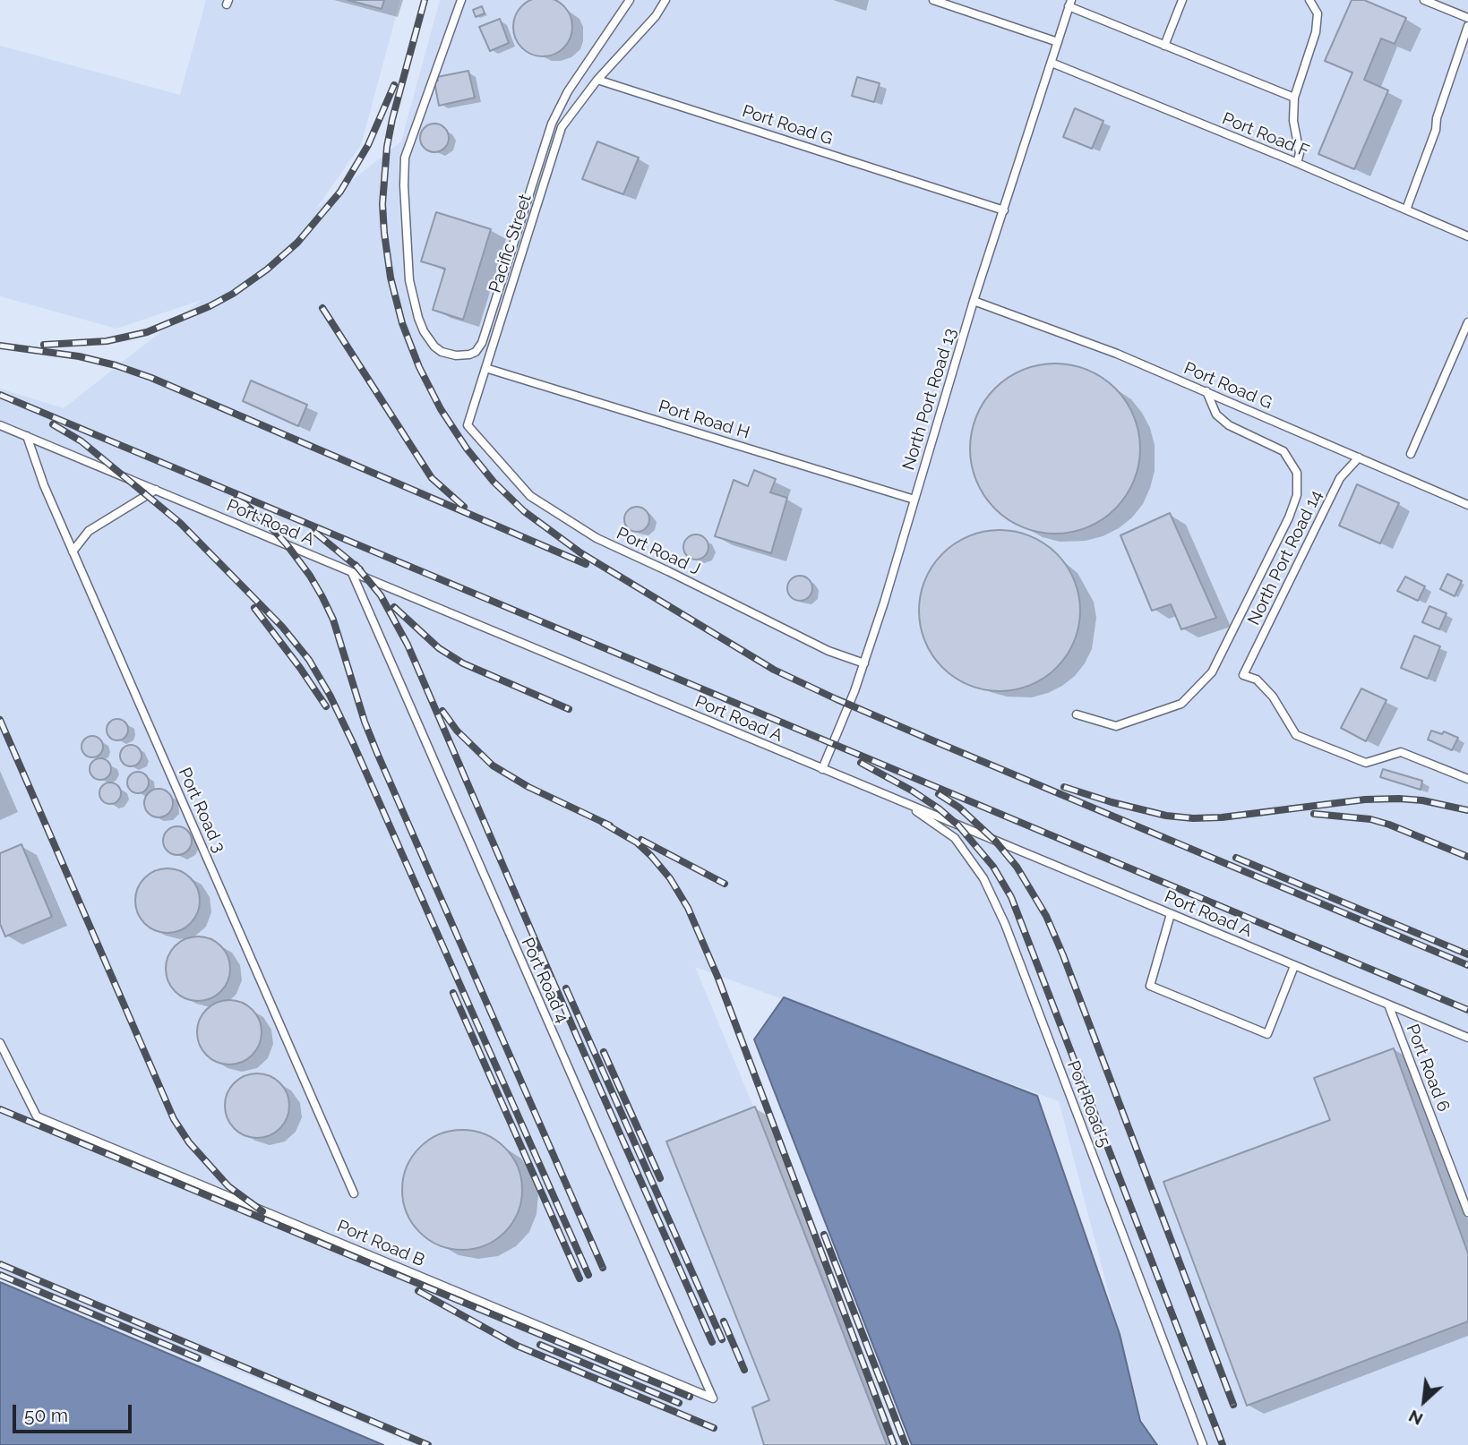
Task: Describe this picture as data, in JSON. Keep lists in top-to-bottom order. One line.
{"streets":{"lane":["Port Road G","Port Road F","Pacific Street","North Port Road 13","Port Road H","Port Road A","Port Road J","North Port Road 14","Port Road 3","Port Road 4","Port Road 6","Port Road 5","Port Road B"]},"crossings":[["Port Road G","Pacific Street"],["Port Road G","North Port Road 13"],["Port Road G","North Port Road 14"],["Port Road F","North Port Road 13"],["Pacific Street","Port Road H"],["Pacific Street","Port Road J"],["North Port Road 13","Port Road H"],["North Port Road 13","Port Road A"],["North Port Road 13","Port Road J"],["Port Road A","Port Road 3"],["Port Road A","Port Road 4"],["Port Road A","Port Road 6"],["Port Road A","Port Road 5"],["Port Road 4","Port Road B"]],"scale_bar":"50 m","north":"bottom left"}
